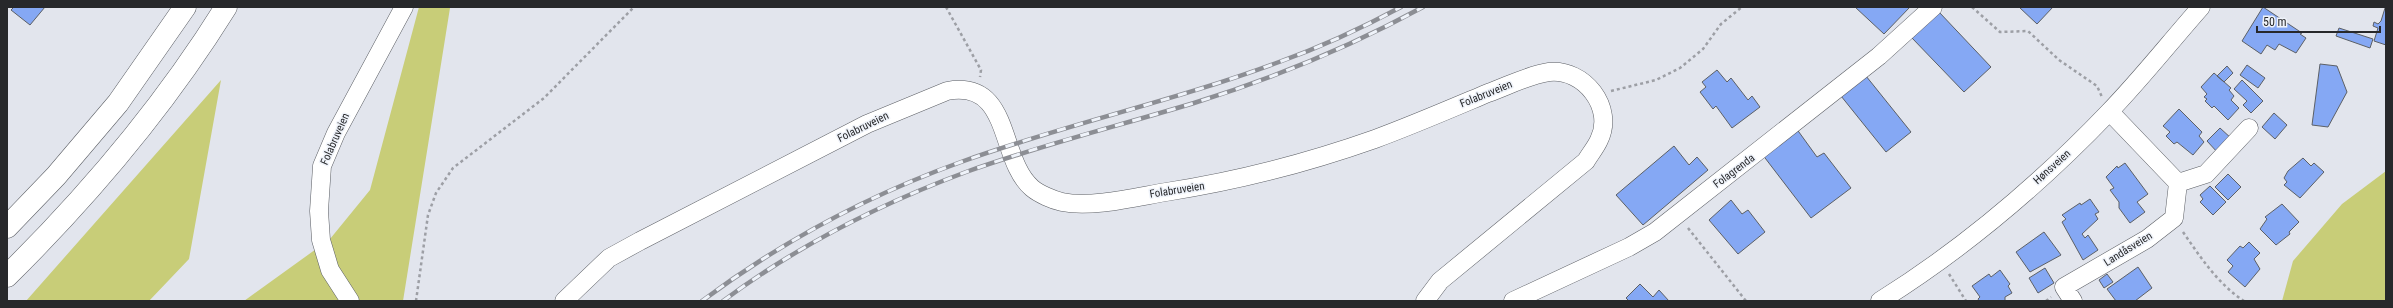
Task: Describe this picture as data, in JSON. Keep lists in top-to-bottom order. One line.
{"streets":{"street":["Folabruveien","Hønsveien","Folagrenda","Landåsveien"]},"scale_bar":"50 m"}
